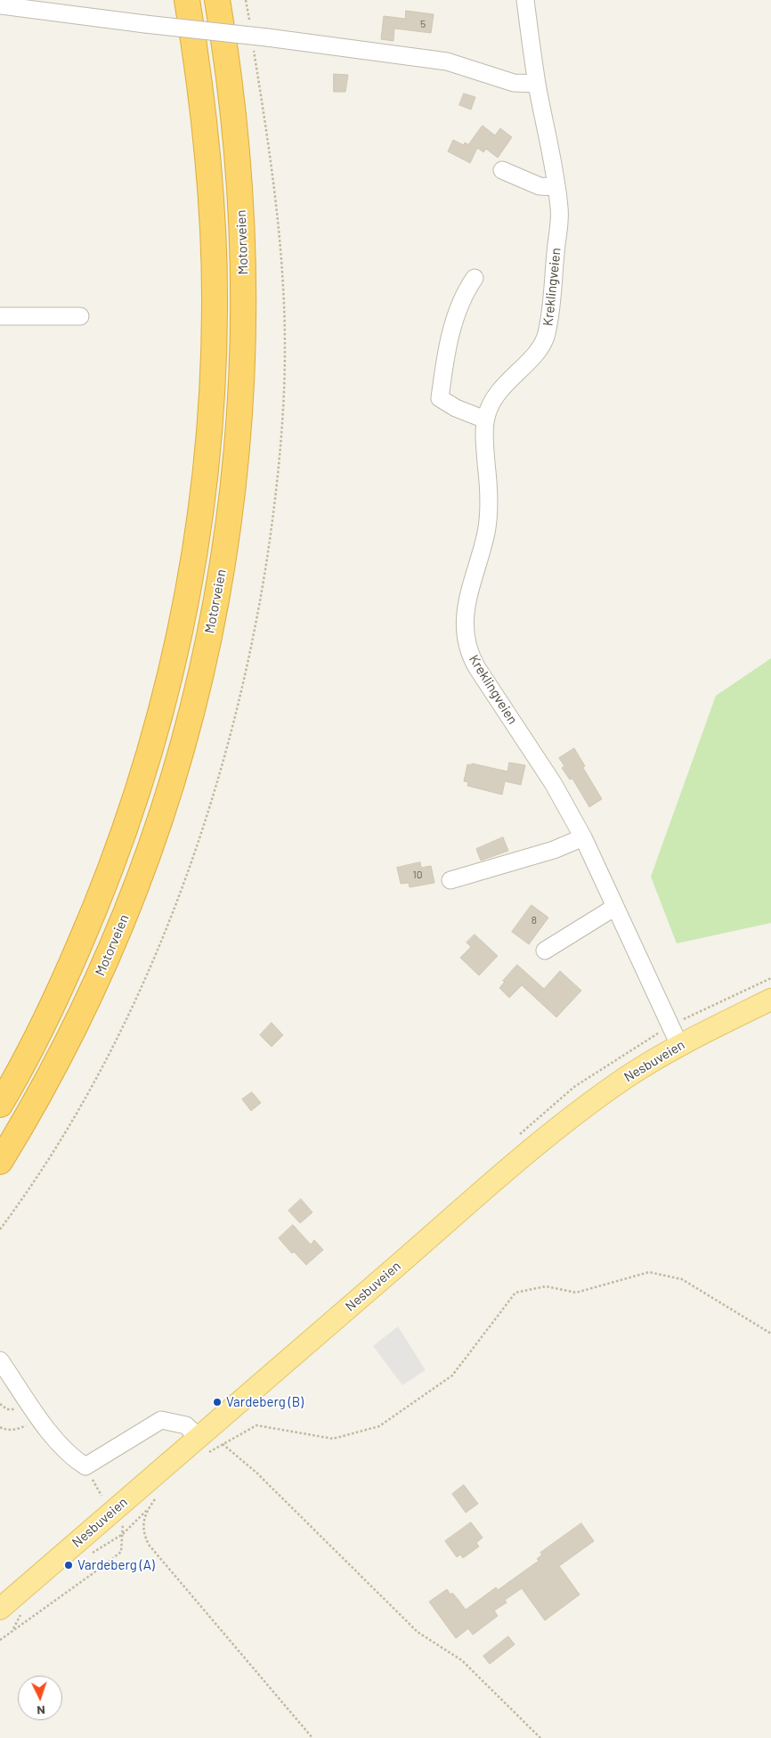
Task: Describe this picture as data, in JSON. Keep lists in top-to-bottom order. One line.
{"streets":{"highway":["Motorveien"],"main road":["Nesbuveien"],"street":["Kreklingveien"]},"crossings":[["Kreklingveien","Nesbuveien"]],"places":["Vardeberg (B)","Vardeberg (A)"],"house_numbers":["5","10","8"],"north":"bottom"}
